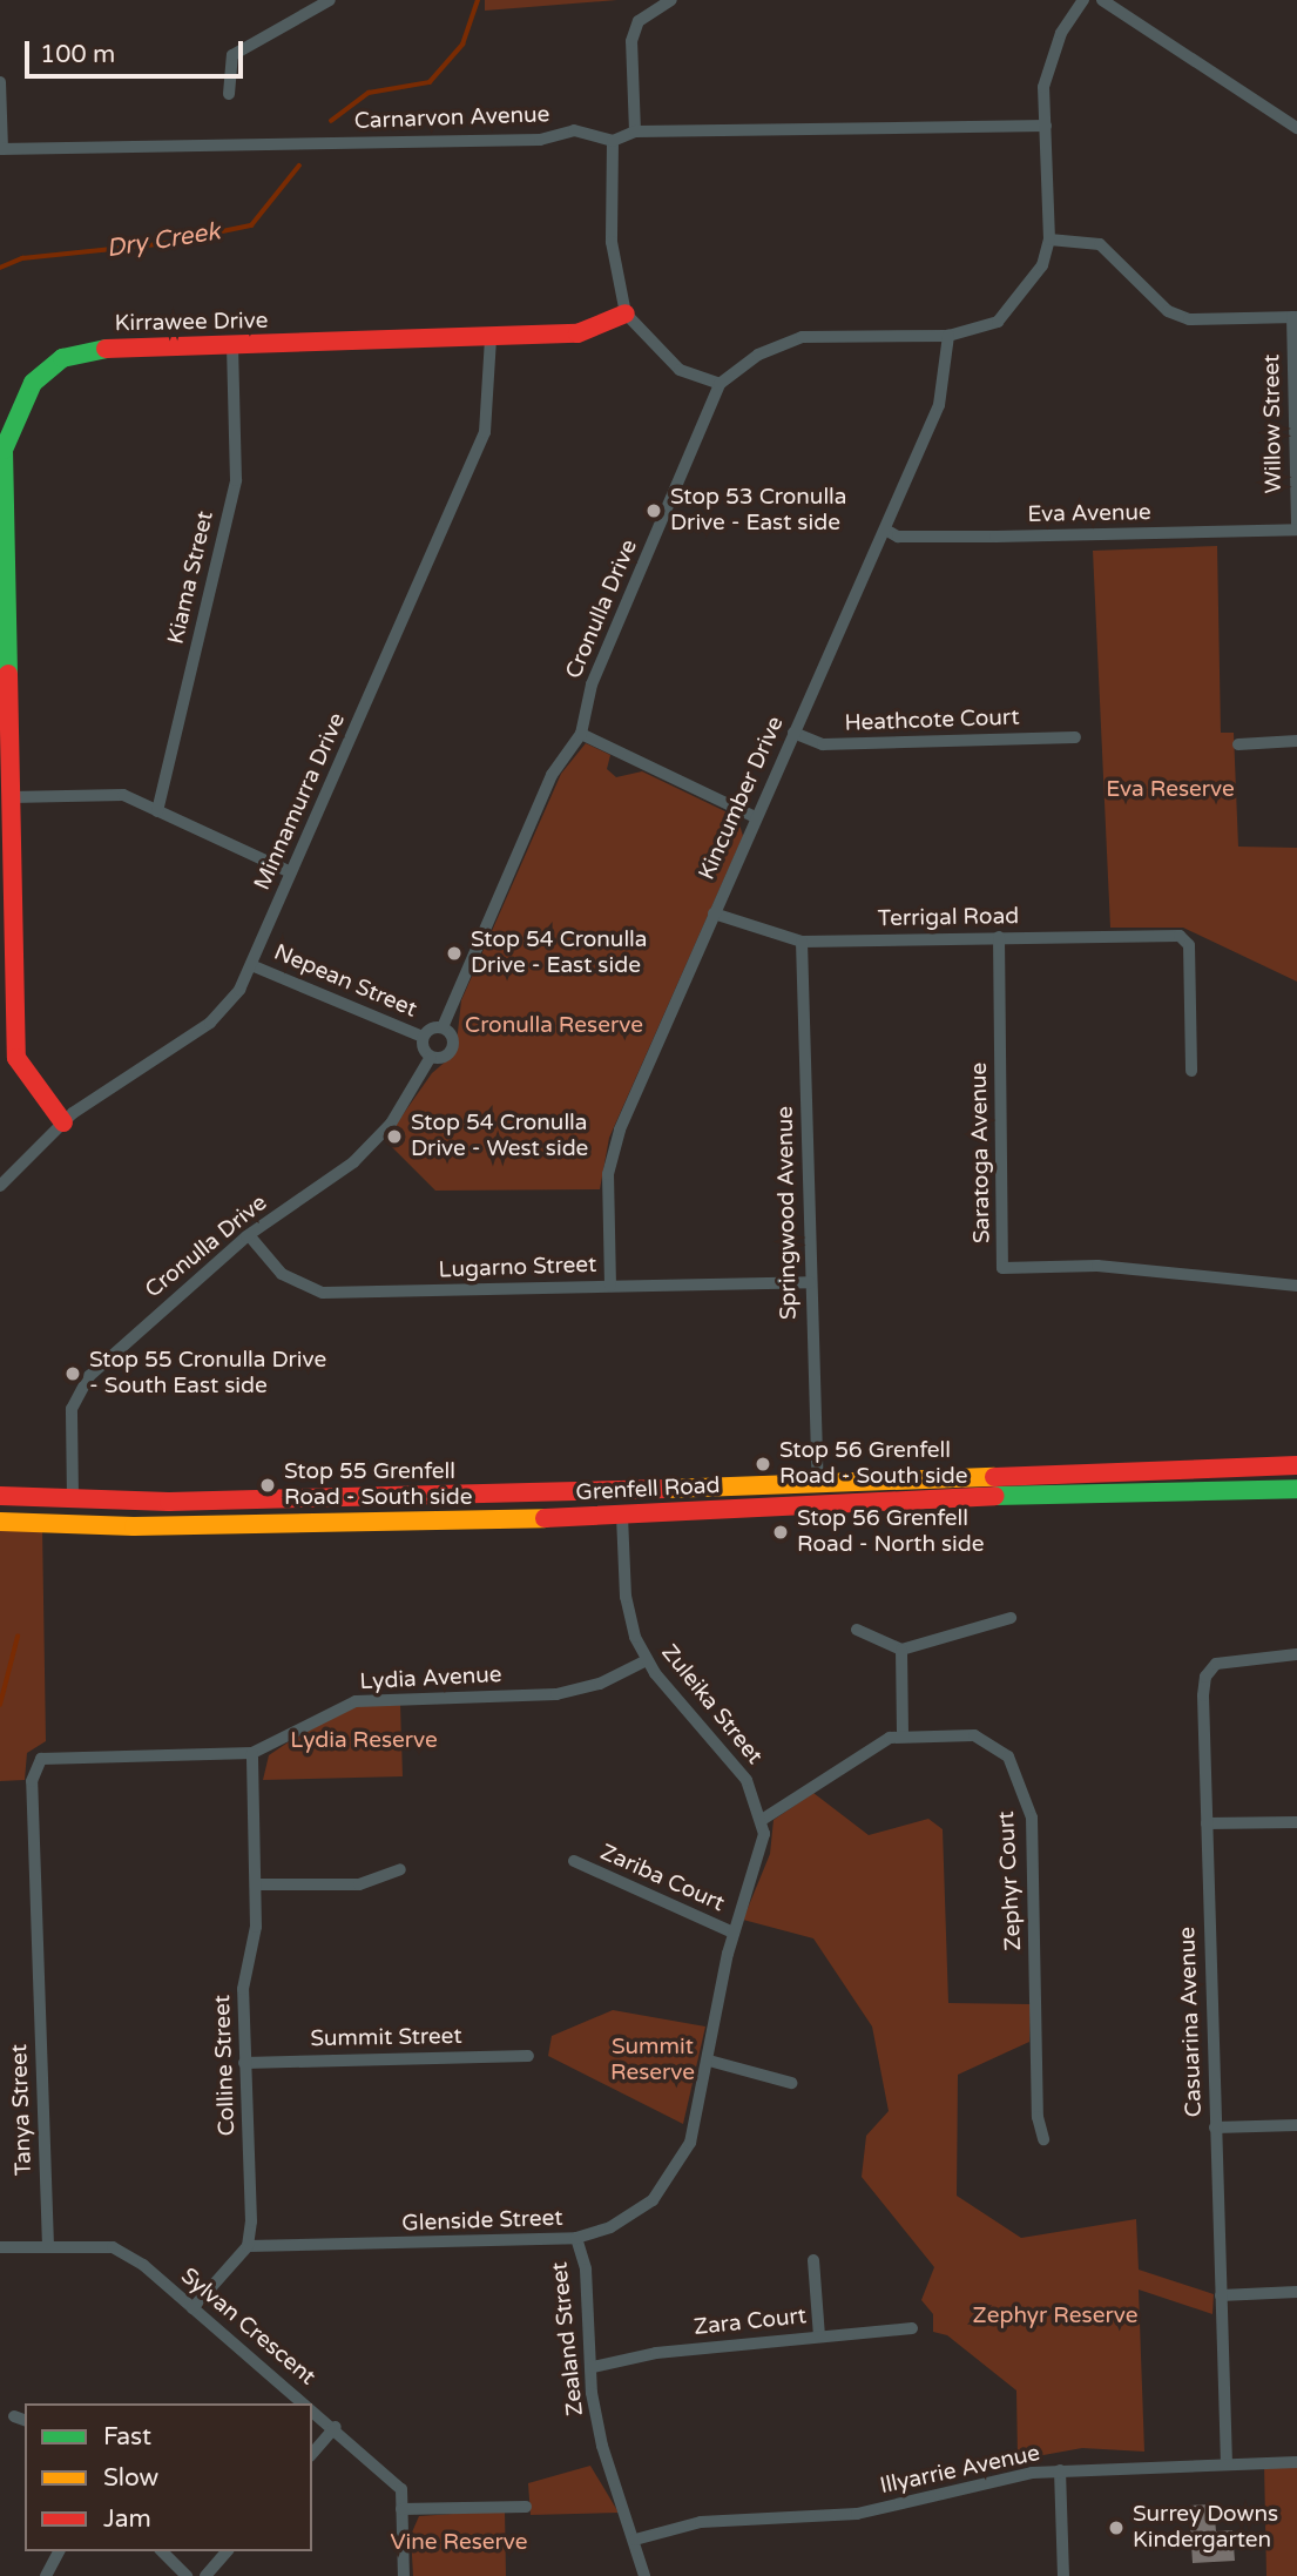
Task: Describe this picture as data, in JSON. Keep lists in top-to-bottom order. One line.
{"streets":{"main road":["Kirrawee Drive","Grenfell Road"],"street":["Carnarvon Avenue","Willow Street","Eva Avenue","Kiama Street","Cronulla Drive","Heathcote Court","Kincumber Drive","Minnamurra Drive","Terrigal Road","Nepean Street","Saratoga Avenue","Springwood Avenue","Lugarno Street","Lydia Avenue","Zuleika Street","Zariba Court","Zephyr Court","Casuarina Avenue","Summit Street","Colline Street","Tanya Street","Glenside Street","Zara Court","Sylvan Crescent","Zealand Street","Illyarrie Avenue"]},"crossings":[["Kirrawee Drive","Kiama Street"],["Kirrawee Drive","Minnamurra Drive"],["Willow Street","Eva Avenue"],["Eva Avenue","Kincumber Drive"],["Cronulla Drive","Kincumber Drive"],["Cronulla Drive","Lugarno Street"],["Cronulla Drive","Grenfell Road"],["Heathcote Court","Kincumber Drive"],["Kincumber Drive","Terrigal Road"],["Kincumber Drive","Lugarno Street"],["Minnamurra Drive","Nepean Street"],["Terrigal Road","Saratoga Avenue"],["Terrigal Road","Springwood Avenue"],["Springwood Avenue","Lugarno Street"],["Springwood Avenue","Grenfell Road"],["Grenfell Road","Zuleika Street"],["Lydia Avenue","Zuleika Street"],["Lydia Avenue","Colline Street"],["Lydia Avenue","Tanya Street"],["Zuleika Street","Zephyr Court"],["Zuleika Street","Glenside Street"],["Zariba Court","Glenside Street"],["Zephyr Court","Glenside Street"],["Casuarina Avenue","Illyarrie Avenue"],["Summit Street","Colline Street"],["Colline Street","Glenside Street"],["Tanya Street","Sylvan Crescent"],["Glenside Street","Zealand Street"],["Zara Court","Zealand Street"],["Zealand Street","Illyarrie Avenue"]],"water":["Dry Creek"],"parks":["Eva Reserve","Cronulla Reserve","Lydia Reserve","Summit Reserve","Zephyr Reserve","Vine Reserve"],"places":["Stop 53 Cronulla Drive - East side","Stop 54 Cronulla Drive - East side","Stop 54 Cronulla Drive - West side","Stop 55 Cronulla Drive - South East side","Stop 56 Grenfell Road - South side","Stop 55 Grenfell Road - South side","Stop 56 Grenfell Road - North side","Surrey Downs Kindergarten"],"legend":["Fast","Slow","Jam"],"scale_bar":"100 m"}
